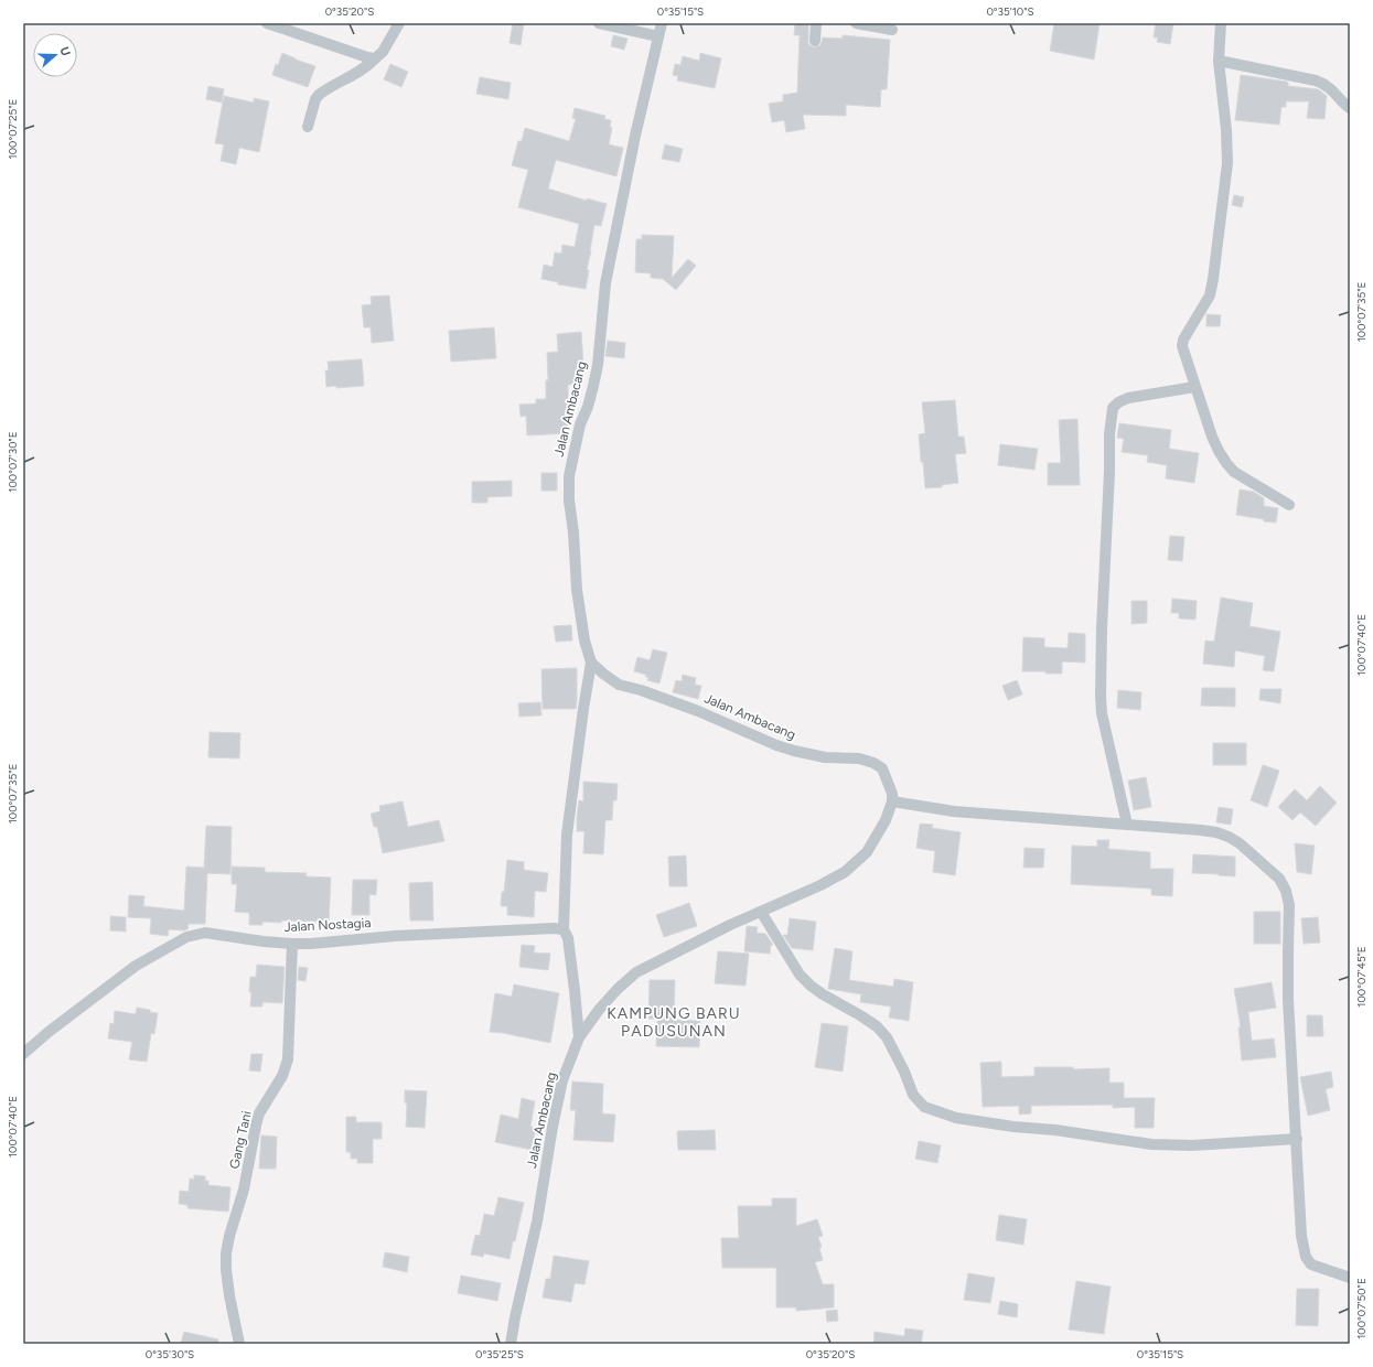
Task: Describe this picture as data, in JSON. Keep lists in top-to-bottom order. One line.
{"streets":{"street":["Jalan Ambacang","Jalan Nostagia","Gang Tani"]},"crossings":[["Jalan Nostagia","Gang Tani"]],"districts":["KAMPUNG BARU PADUSUNAN"],"north":"right","coordinates":["0°35'20\"S","0°35'15\"S","0°35'10\"S","100°07'25\"E","100°07'35\"E","100°07'30\"E","100°07'40\"E","100°07'45\"E","100°07'50\"E","0°35'30\"S","0°35'25\"S"]}
